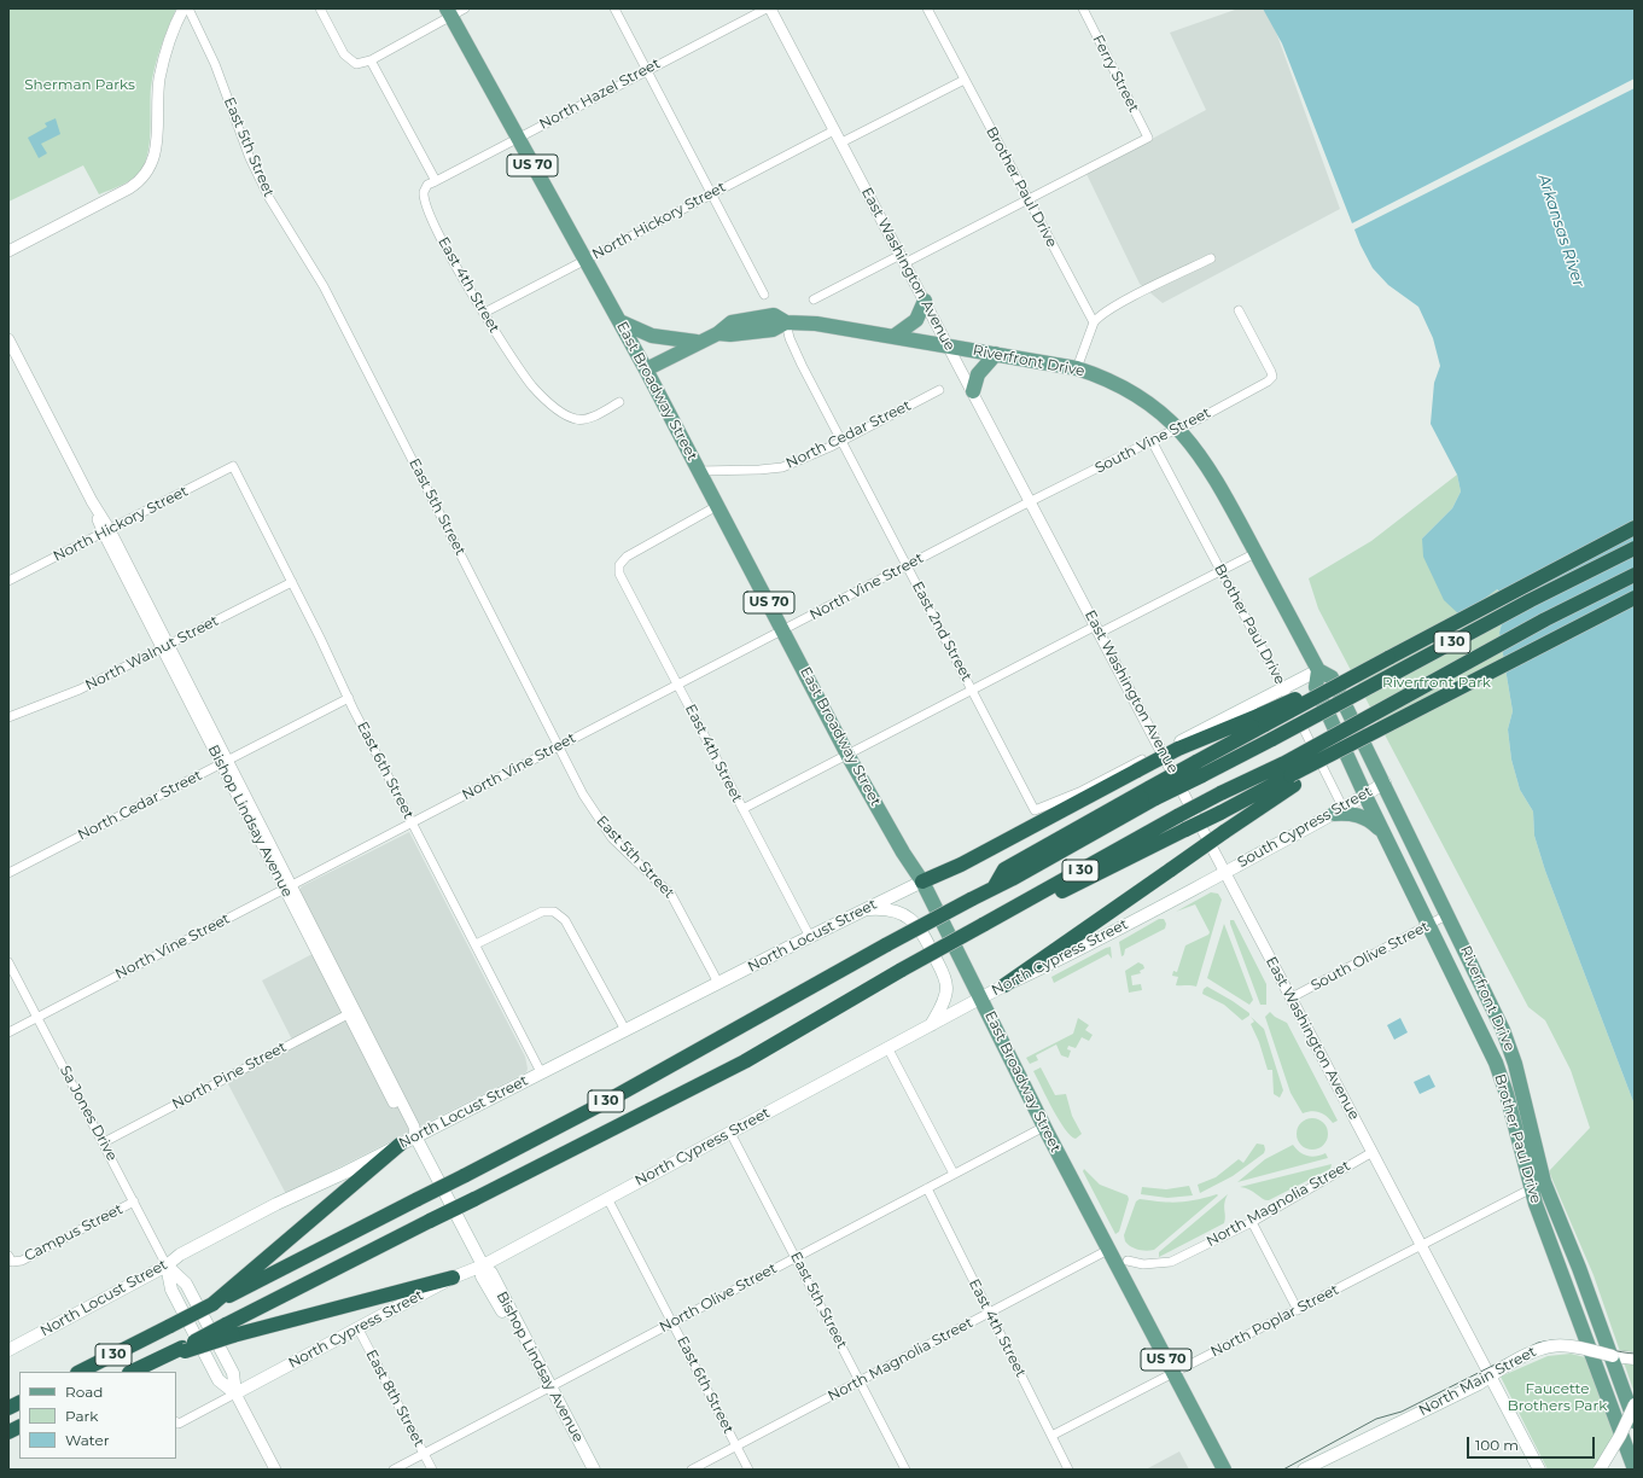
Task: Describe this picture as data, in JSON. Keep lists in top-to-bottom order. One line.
{"streets":{"highway":["I 30"],"main road":["US 70","Brother Paul Drive","Riverfront Drive","East Broadway Street","Bishop Lindsay Avenue","South Cypress Street","North Locust Street","North Cypress Street","Sa Jones Drive","North Main Street"],"street":["Ferry Street","North Hazel Street","East 5th Street","North Hickory Street","East Washington Avenue","East 4th Street","North Cedar Street","South Vine Street","North Vine Street","East 2nd Street","North Walnut Street","East 6th Street","South Olive Street","North Pine Street","North Magnolia Street","Campus Street","North Olive Street","North Poplar Street","East 8th Street"]},"crossings":[["Ferry Street","Brother Paul Drive"],["North Hazel Street","East 4th Street"],["North Hazel Street","East Broadway Street"],["East 5th Street","North Vine Street"],["East 5th Street","North Locust Street"],["East 5th Street","North Cypress Street"],["East 5th Street","North Magnolia Street"],["East 5th Street","North Olive Street"],["Brother Paul Drive","Riverfront Drive"],["Brother Paul Drive","South Vine Street"],["Brother Paul Drive","South Cypress Street"],["Brother Paul Drive","South Olive Street"],["Brother Paul Drive","North Poplar Street"],["North Hickory Street","East Washington Avenue"],["North Hickory Street","East 4th Street"],["North Hickory Street","East Broadway Street"],["North Hickory Street","East 6th Street"],["North Hickory Street","Bishop Lindsay Avenue"],["East Washington Avenue","Riverfront Drive"],["East Washington Avenue","South Vine Street"],["East Washington Avenue","North Vine Street"],["East Washington Avenue","East 2nd Street"],["East Washington Avenue","South Cypress Street"],["East Washington Avenue","South Olive Street"],["East Washington Avenue","North Cypress Street"],["East Washington Avenue","North Magnolia Street"],["East Washington Avenue","North Poplar Street"],["East Washington Avenue","North Main Street"],["East 4th Street","East Broadway Street"],["East 4th Street","North Vine Street"],["East 4th Street","North Locust Street"],["East 4th Street","North Magnolia Street"],["East 4th Street","North Olive Street"],["East 4th Street","North Poplar Street"],["Riverfront Drive","East Broadway Street"],["Riverfront Drive","South Vine Street"],["Riverfront Drive","East 2nd Street"],["Riverfront Drive","South Cypress Street"],["Riverfront Drive","South Olive Street"],["Riverfront Drive","North Poplar Street"],["East Broadway Street","North Cedar Street"],["East Broadway Street","North Vine Street"],["East Broadway Street","North Locust Street"],["East Broadway Street","North Cypress Street"],["East Broadway Street","North Magnolia Street"],["East Broadway Street","North Olive Street"],["East Broadway Street","North Poplar Street"],["North Cedar Street","East 2nd Street"],["North Cedar Street","East 6th Street"],["North Cedar Street","Bishop Lindsay Avenue"],["South Vine Street","North Vine Street"],["North Vine Street","East 2nd Street"],["North Vine Street","East 6th Street"],["North Vine Street","Bishop Lindsay Avenue"],["North Vine Street","Sa Jones Drive"],["North Walnut Street","East 6th Street"],["North Walnut Street","Bishop Lindsay Avenue"],["East 6th Street","North Locust Street"],["East 6th Street","North Cypress Street"],["East 6th Street","North Magnolia Street"],["East 6th Street","North Olive Street"],["Bishop Lindsay Avenue","North Locust Street"],["Bishop Lindsay Avenue","North Cypress Street"],["Bishop Lindsay Avenue","North Pine Street"],["Bishop Lindsay Avenue","North Olive Street"],["South Cypress Street","North Cypress Street"],["North Locust Street","Sa Jones Drive"],["North Cypress Street","Sa Jones Drive"],["North Cypress Street","East 8th Street"],["North Pine Street","Sa Jones Drive"],["Sa Jones Drive","Campus Street"],["North Olive Street","East 8th Street"]],"water":["Arkansas River"],"parks":["Sherman Parks","Riverfront Park","Faucette Brothers Park"],"legend":["Road","Park","Water"],"scale_bar":"100 m"}
